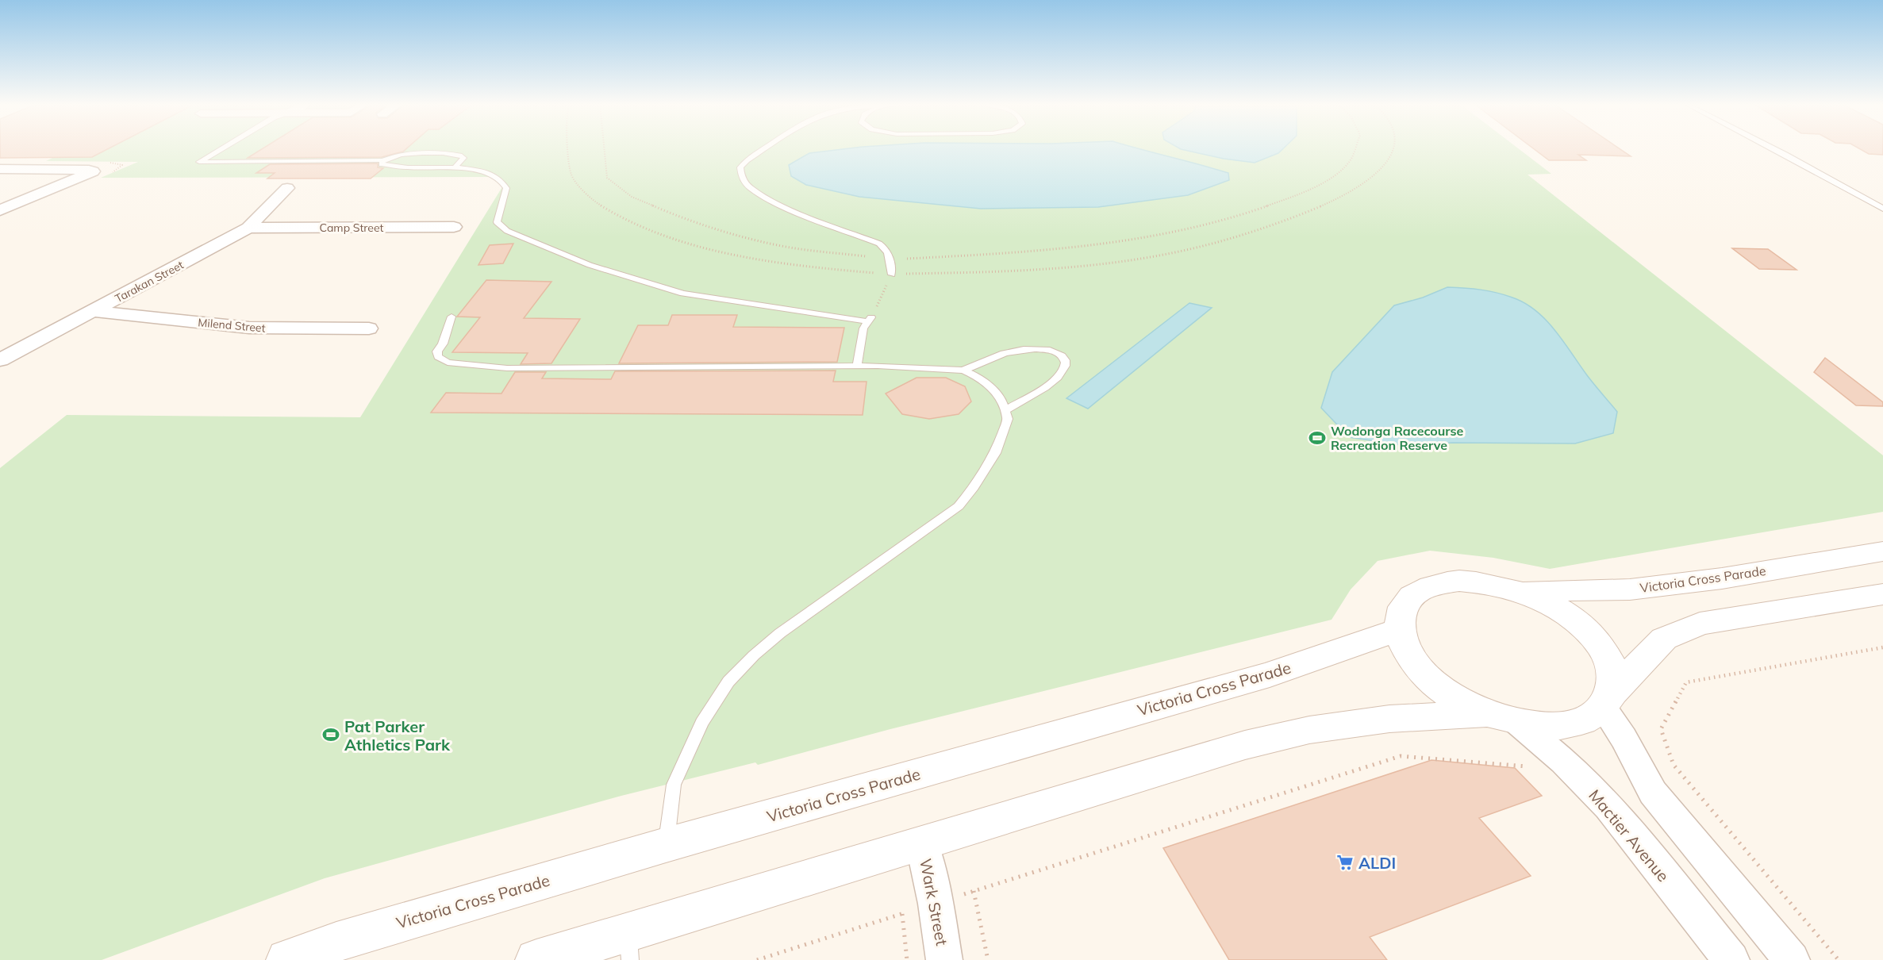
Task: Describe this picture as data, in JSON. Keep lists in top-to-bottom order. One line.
{"streets":{"main road":["Victoria Cross Parade"],"street":["Camp Street","Tarakan Street","Milend Street","Mactier Avenue","Wark Street"]},"crossings":[["Camp Street","Tarakan Street"],["Tarakan Street","Milend Street"]],"places":{"sports":["Wodonga Racecourse Recreation Reserve","Pat Parker Athletics Park"],"supermarket":["ALDI"]}}
